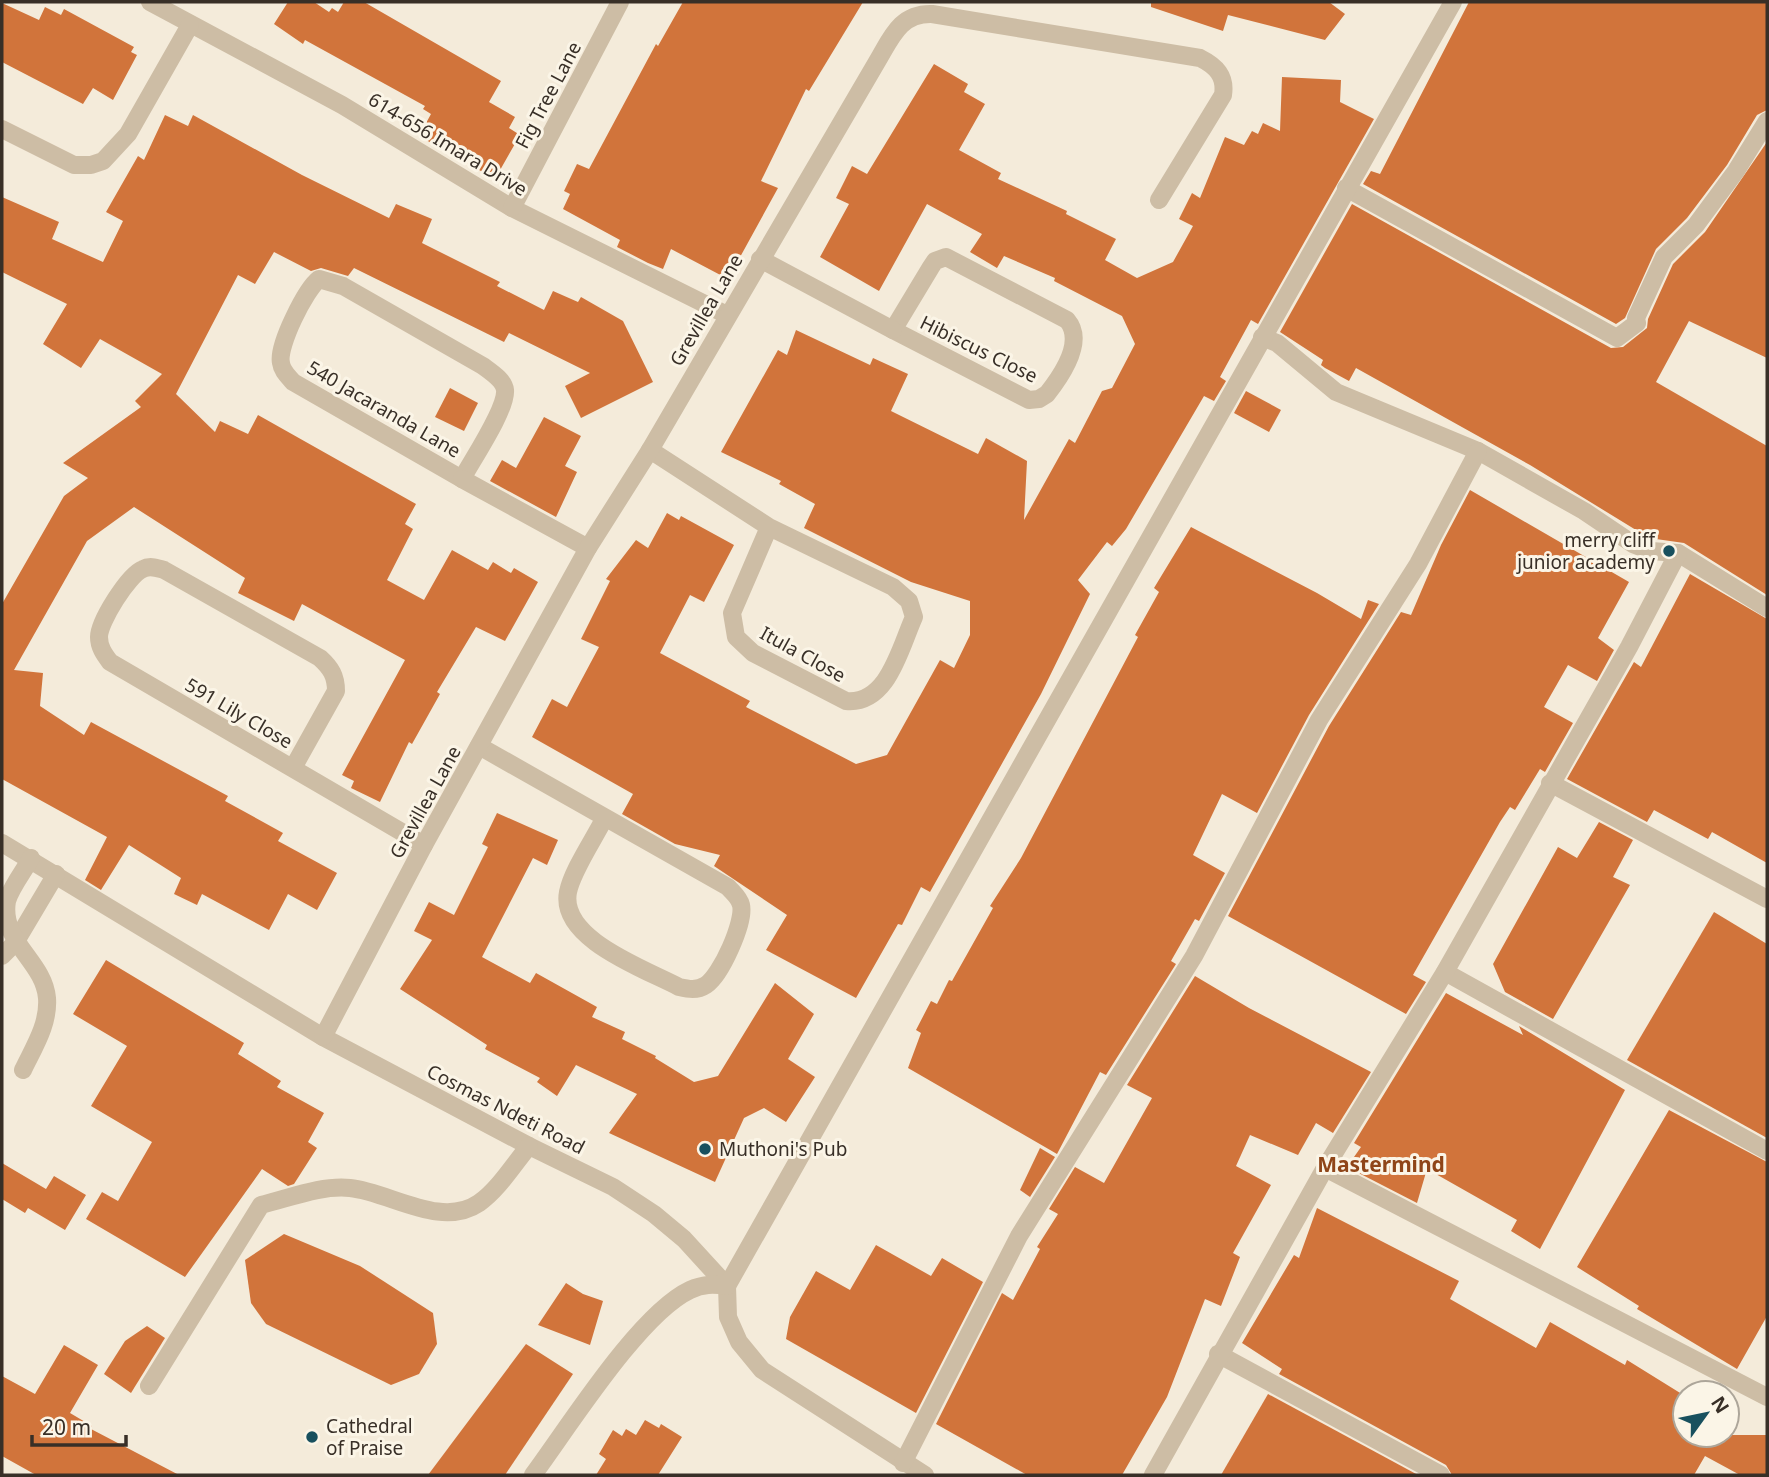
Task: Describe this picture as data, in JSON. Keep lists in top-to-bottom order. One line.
{"streets":{"street":["Fig Tree Lane","614-656 Imara Drive","Grevillea Lane","Hibiscus Close","540 Jacaranda Lane","Itula Close","591 Lily Close","Cosmas Ndeti Road"]},"crossings":[["Fig Tree Lane","614-656 Imara Drive"],["614-656 Imara Drive","Grevillea Lane"],["Grevillea Lane","Hibiscus Close"],["Grevillea Lane","Itula Close"],["Grevillea Lane","591 Lily Close"],["Grevillea Lane","Cosmas Ndeti Road"]],"districts":["Mastermind"],"places":["merry cliff junior academy","Muthoni's Pub","Cathedral of Praise"],"scale_bar":"20 m","north":"top right"}
